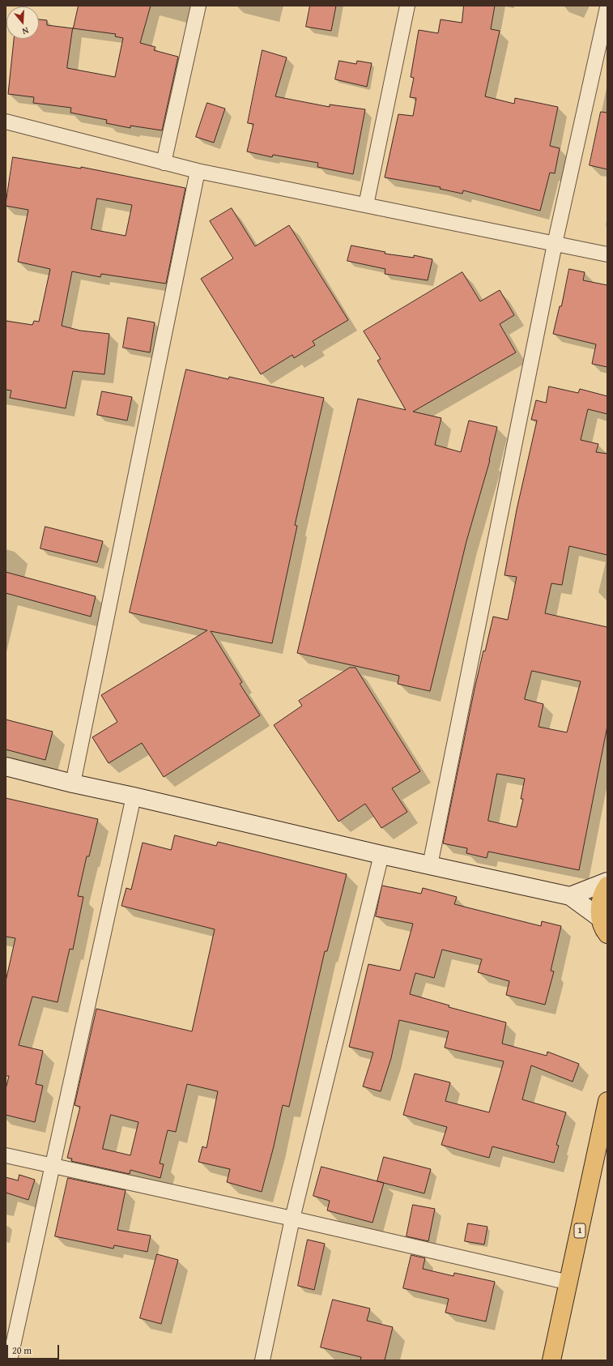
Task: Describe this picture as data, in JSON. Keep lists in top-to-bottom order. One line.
{"streets":{"highway":["1"]},"scale_bar":"20 m","north":"bottom"}
